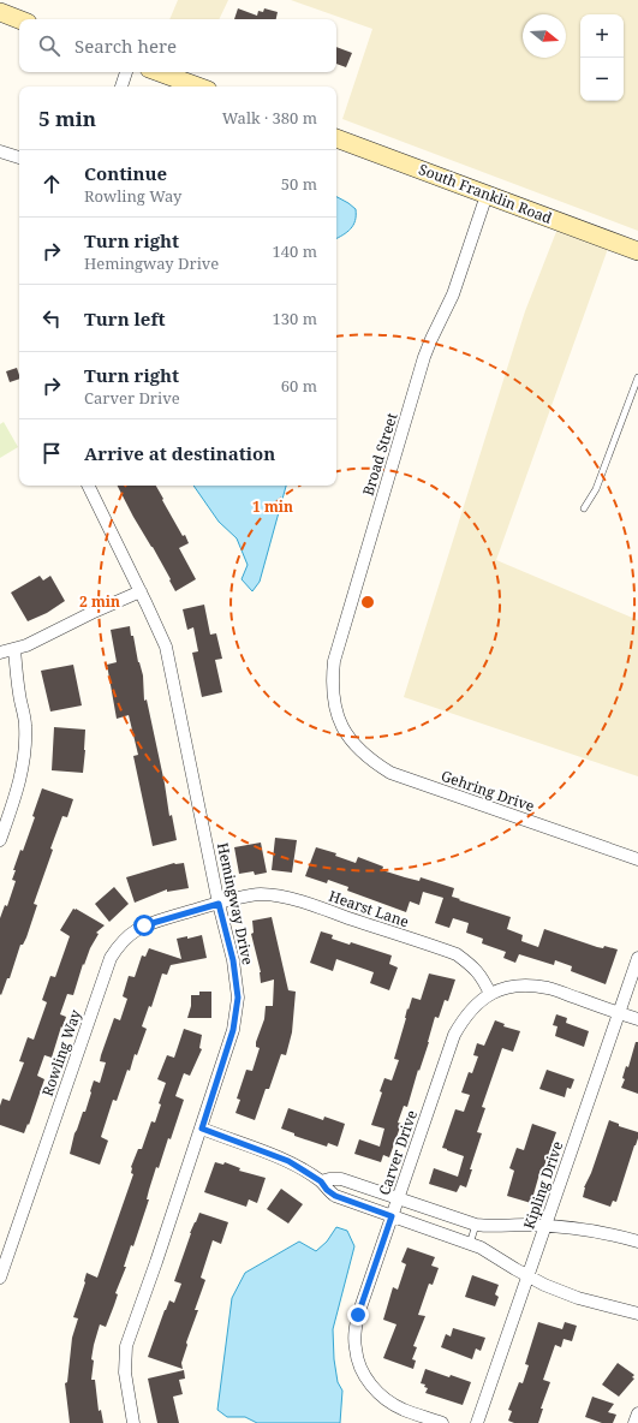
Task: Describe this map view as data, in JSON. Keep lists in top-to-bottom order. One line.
{"streets":{"main road":["South Franklin Road"],"street":["Broad Street","Gehring Drive","Hemingway Drive","Hearst Lane","Rowling Way","Carver Drive","Kipling Drive"]},"crossings":[["South Franklin Road","Broad Street"],["Broad Street","Gehring Drive"],["Hemingway Drive","Hearst Lane"],["Hemingway Drive","Rowling Way"],["Hearst Lane","Rowling Way"],["Hearst Lane","Carver Drive"]],"north":"right","page":{"map_buttons":["+","−"],"search":"Search here","heading":["5 min","Walk · 380 m"],"list":[["Continue","Rowling Way","50 m"],["Turn right","Hemingway Drive","140 m"],["Turn left","130 m"],["Turn right","Carver Drive","60 m"],"Arrive at destination"]},"rings":["1 min","2 min"]}
